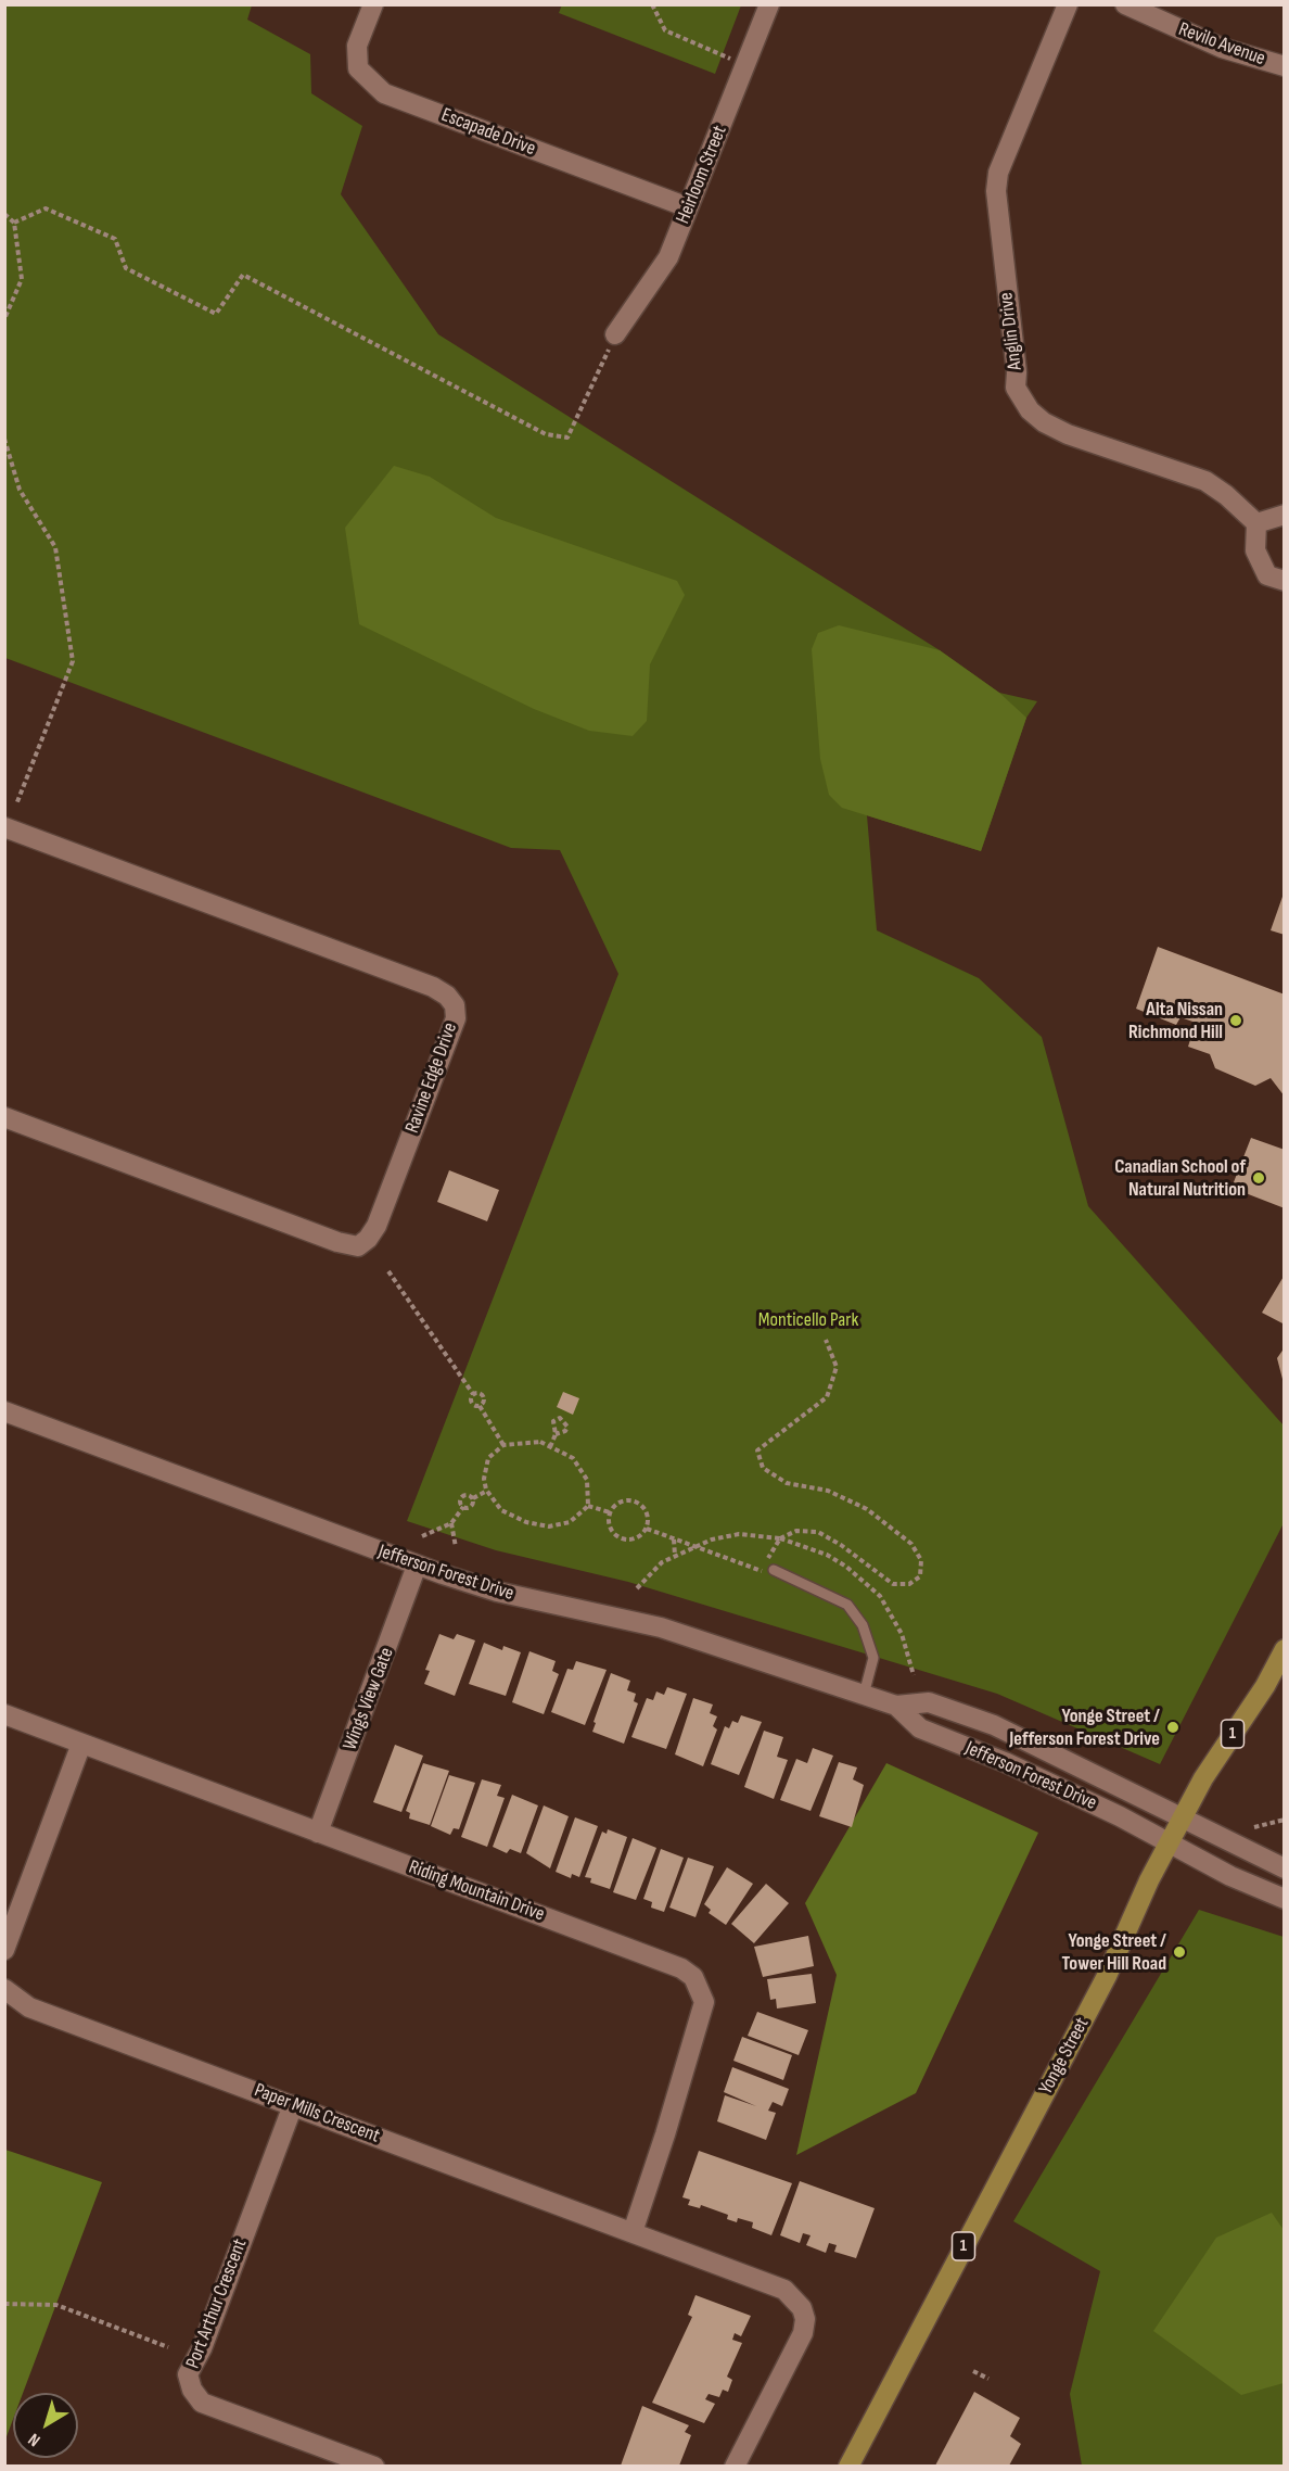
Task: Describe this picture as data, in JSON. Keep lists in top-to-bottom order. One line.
{"streets":{"main road":["1","Yonge Street"],"street":["Revilo Avenue","Escapade Drive","Heirloom Street","Anglin Drive","Ravine Edge Drive","Jefferson Forest Drive","Wings View Gate","Riding Mountain Drive","Paper Mills Crescent","Port Arthur Crescent"]},"crossings":[["Escapade Drive","Heirloom Street"],["Jefferson Forest Drive","Wings View Gate"],["Jefferson Forest Drive","Yonge Street"],["Wings View Gate","Riding Mountain Drive"],["Riding Mountain Drive","Paper Mills Crescent"],["Paper Mills Crescent","Port Arthur Crescent"]],"parks":["Monticello Park"],"places":["Alta Nissan Richmond Hill","Canadian School of Natural Nutrition","Yonge Street / Jefferson Forest Drive","Yonge Street / Tower Hill Road"],"north":"bottom left"}
